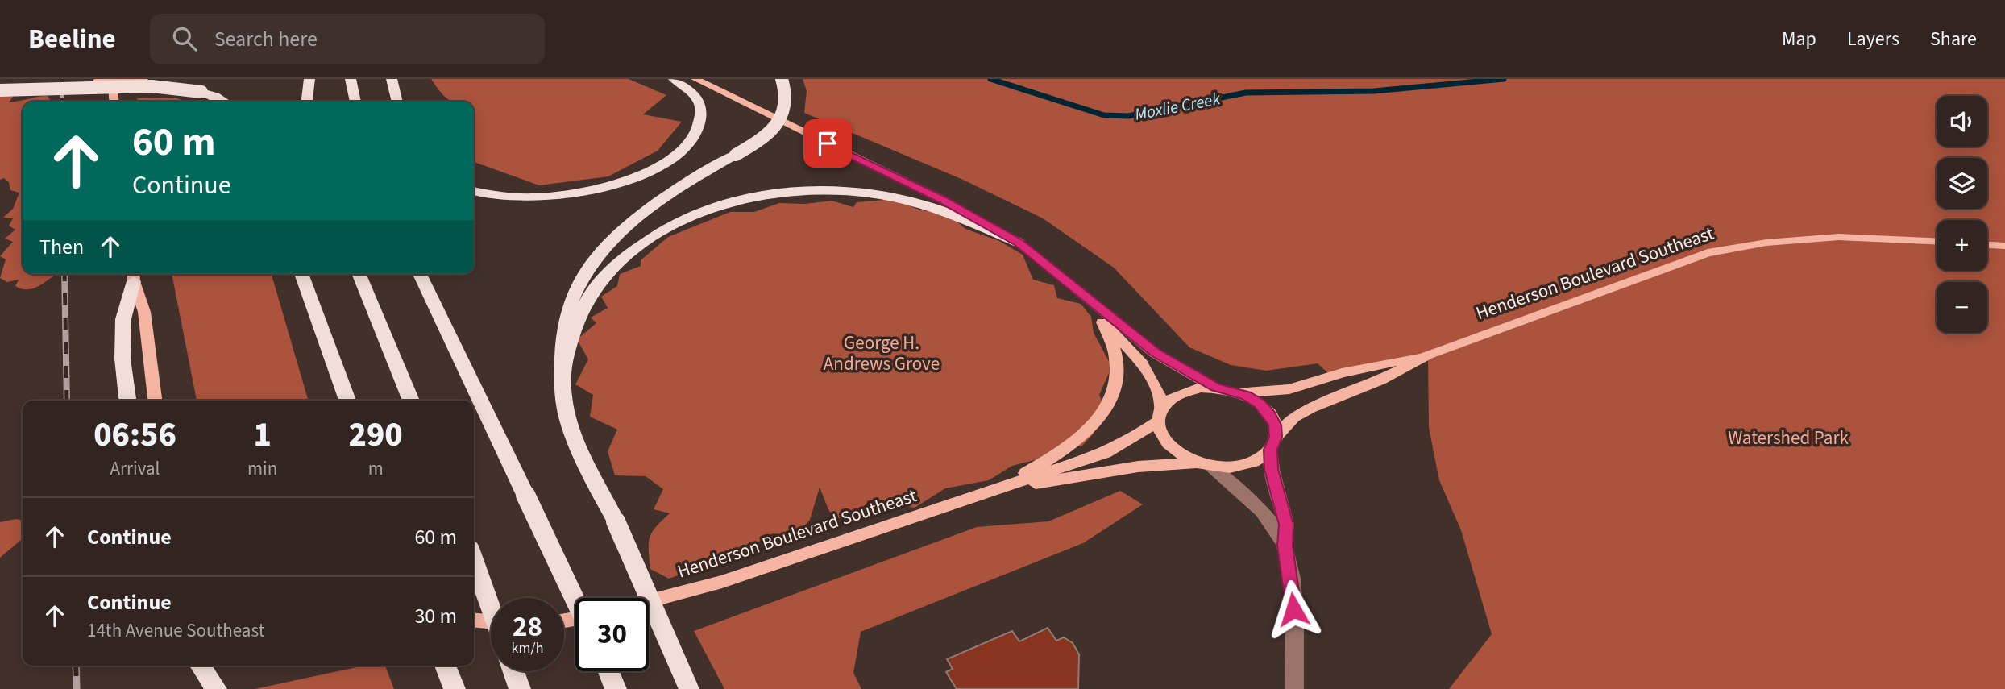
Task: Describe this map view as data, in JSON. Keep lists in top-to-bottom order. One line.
{"streets":{"main road":["Henderson Boulevard Southeast"]},"water":["Moxlie Creek"],"parks":["George H. Andrews Grove","Watershed Park"],"page":{"header":"Beeline","search":"Search here","nav":["Map","Layers","Share"],"map_buttons":["+","−"],"turn":["60 m","Continue"],"then":"Then","eta":["06:56","Arrival","1","min","290","m"],"list":[{"name":"Continue","value":"60 m"},{"name":"Continue","note":"14th Avenue Southeast","value":"30 m"}],"speed":"28 km/h","limit":"30"}}
